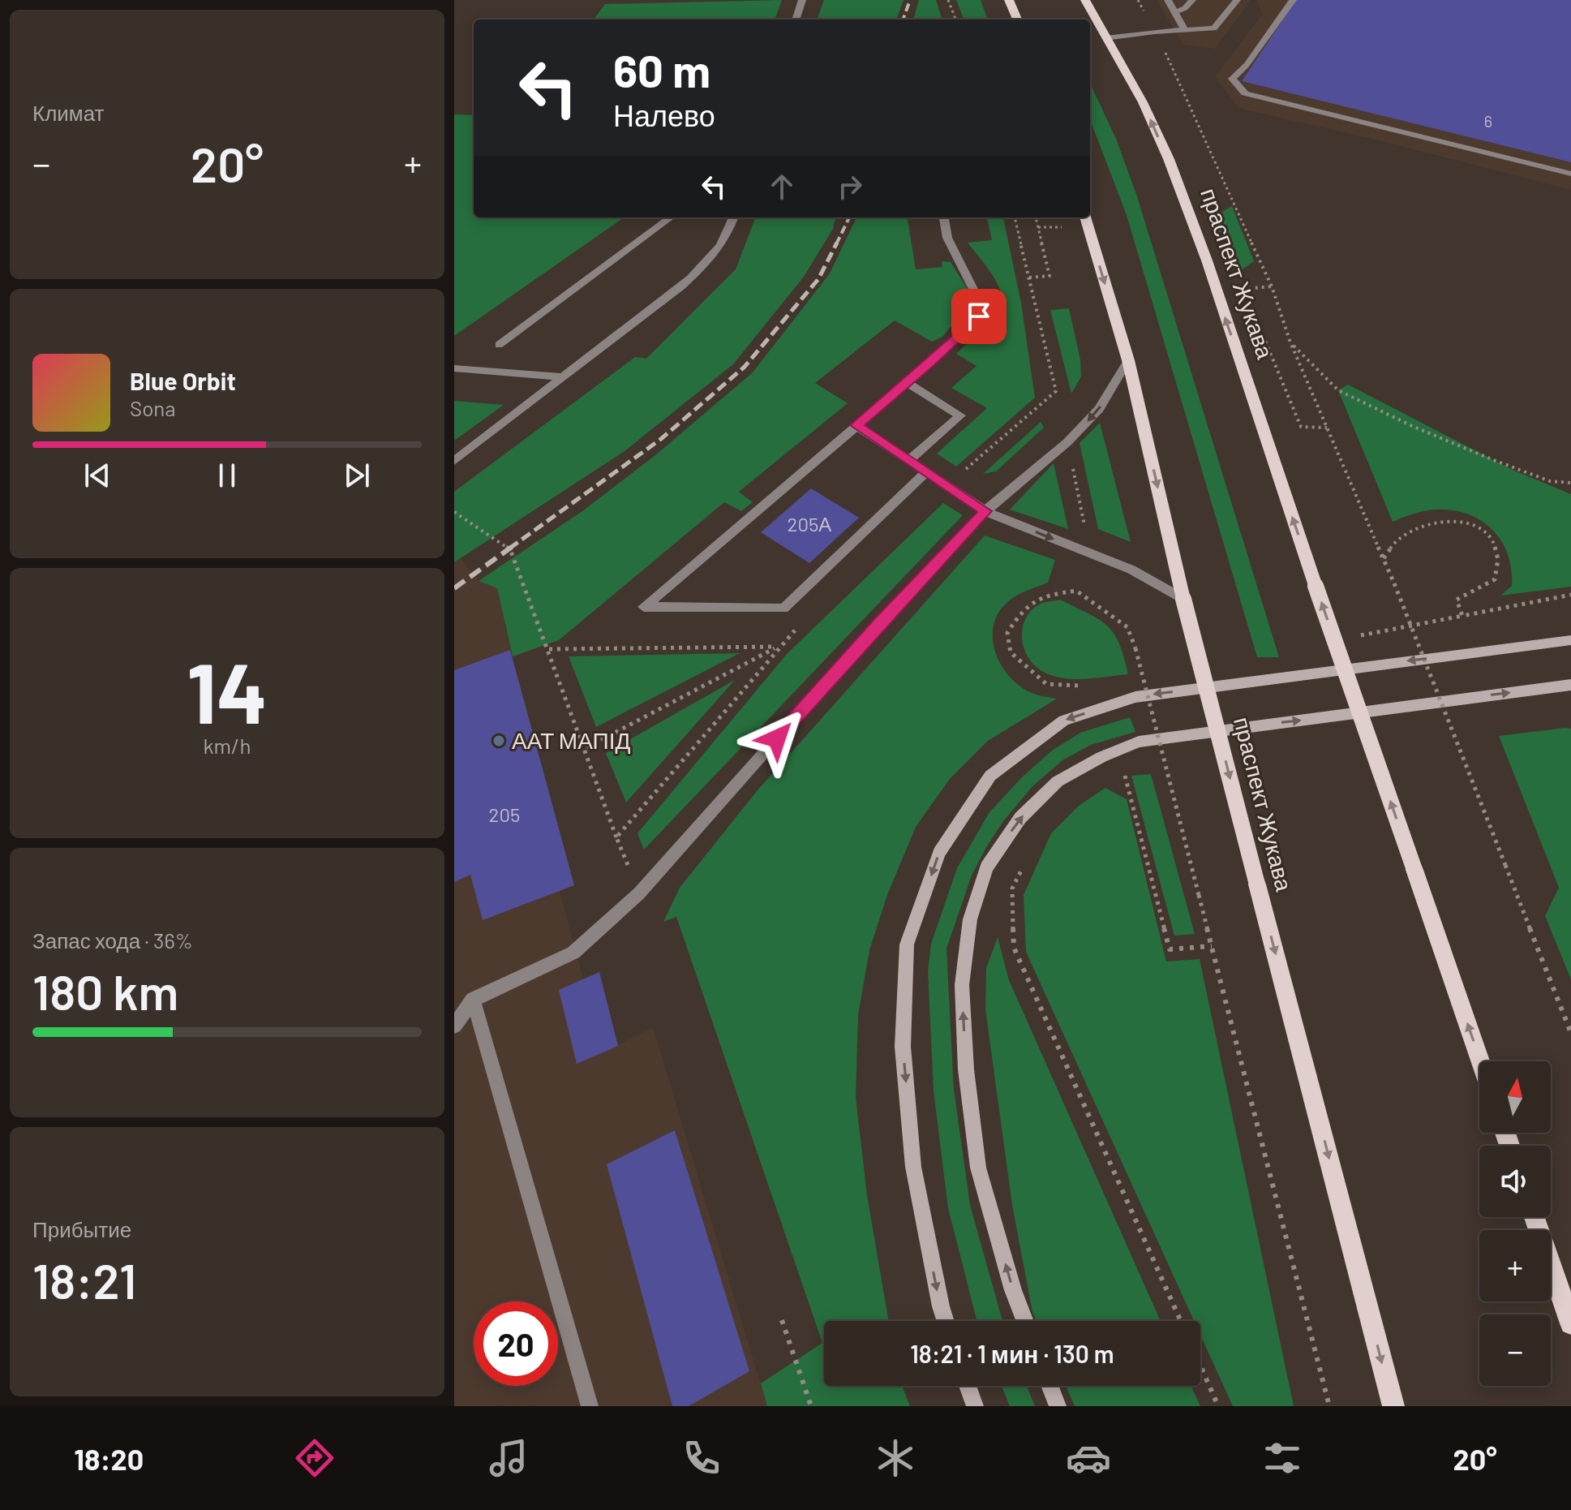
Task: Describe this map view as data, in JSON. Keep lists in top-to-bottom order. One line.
{"streets":{"main road":["праспект Жукава"]},"places":["ААТ МАПІД"],"house_numbers":["6","205А","205"],"north":"top","page":{"tile":["Климат",["14","km/h"],["Запас хода · 36%","180 km"],["Прибытие","18:21"]],"turn":["60 m","Налево"],"heat":["−","20°","+"],"song":["Blue Orbit","Sona"],"map_buttons":["+","−"],"limit":"20","trip":"18:21 · 1 мин · 130 m","tabs":["18:20","20°"]}}
